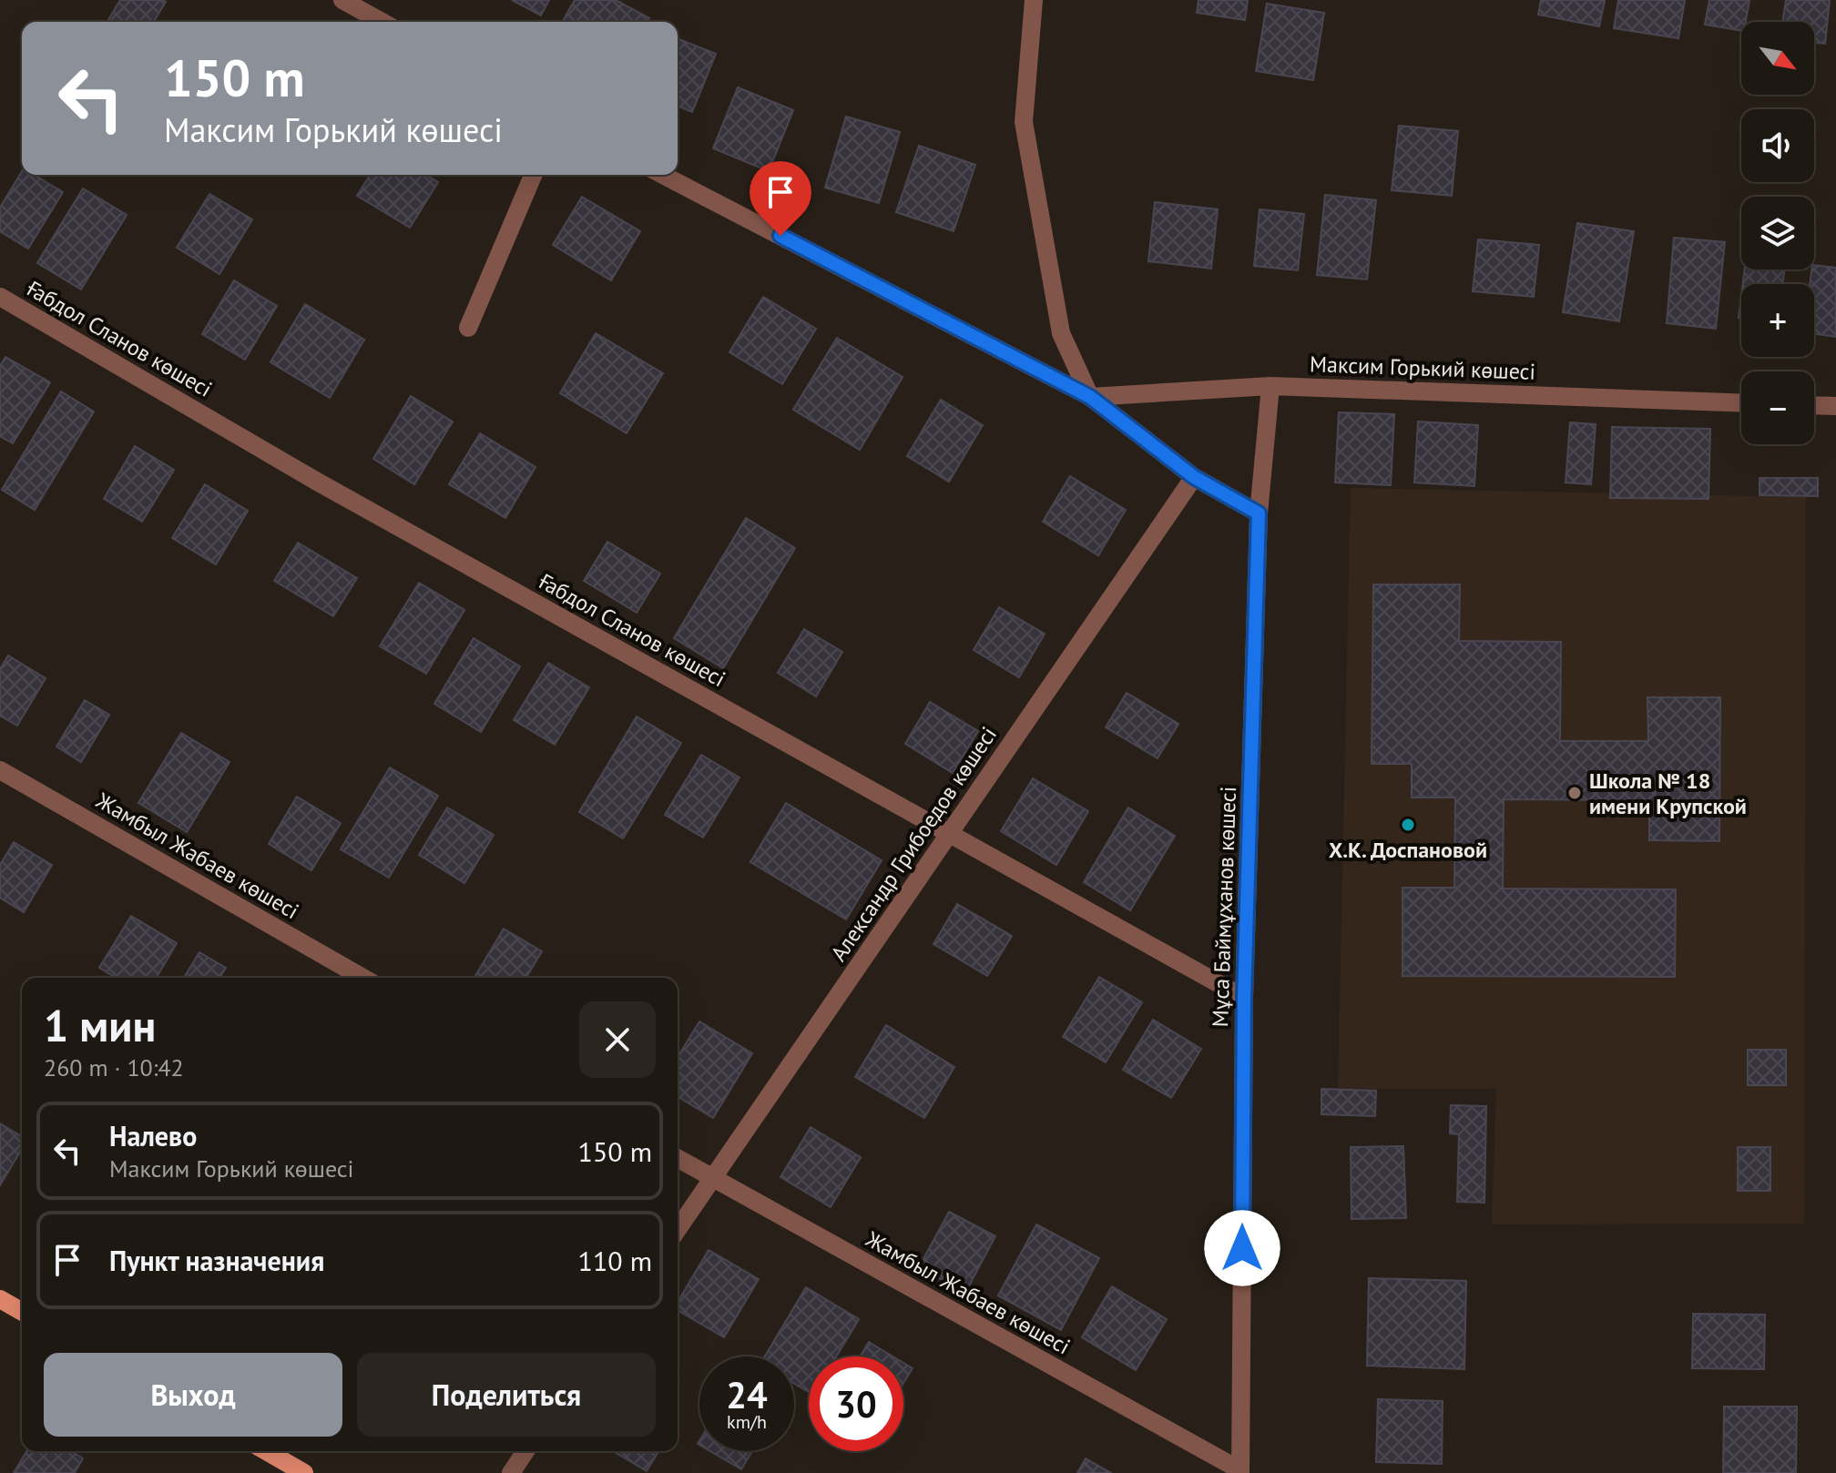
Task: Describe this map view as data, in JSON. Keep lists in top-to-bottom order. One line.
{"streets":{"street":["Ғабдол Сланов көшесі","Максим Горький көшесі","Александр Грибоедов көшесі","Жамбыл Жабаев көшесі","Мұса Баймұханов көшесі"]},"crossings":[["Ғабдол Сланов көшесі","Александр Грибоедов көшесі"],["Ғабдол Сланов көшесі","Мұса Баймұханов көшесі"],["Максим Горький көшесі","Мұса Баймұханов көшесі"],["Александр Грибоедов көшесі","Жамбыл Жабаев көшесі"],["Жамбыл Жабаев көшесі","Мұса Баймұханов көшесі"]],"places":["Школа № 18 имени Крупской","Х.К. Доспановой"],"north":"bottom right","page":{"map_buttons":["+","−"],"turn":["150 m","Максим Горький көшесі"],"heading":["1 мин","260 m · 10:42"],"list":[{"name":"Налево","note":"Максим Горький көшесі","value":"150 m"},{"name":"Пункт назначения","value":"110 m"}],"buttons":["Выход","Поделиться"],"speed":"24 km/h","limit":"30"}}
